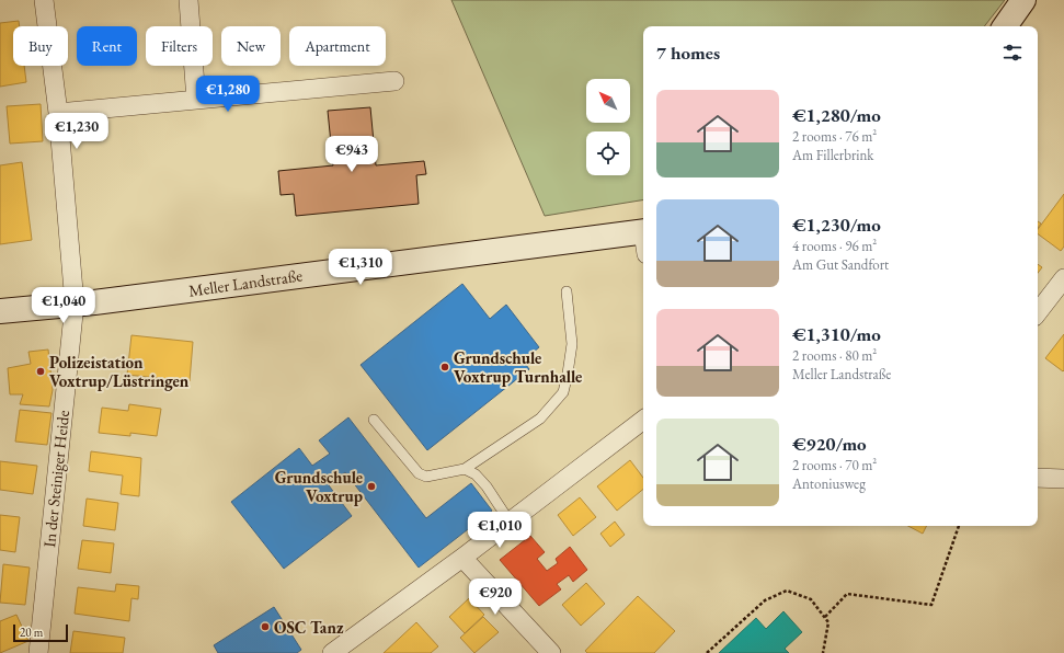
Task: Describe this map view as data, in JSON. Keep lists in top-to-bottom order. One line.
{"streets":{"street":["Meller Landstraße","In der Steiniger Heide"]},"crossings":[["Meller Landstraße","In der Steiniger Heide"]],"places":["Grundschule Voxtrup Turnhalle","Polizeistation Voxtrup/Lüstringen","Grundschule Voxtrup","OSC Tanz"],"scale_bar":"20 m","north":"top left","page":{"chip":["Buy","Rent","Filters","New","Apartment"],"heading":"7 homes","price":["€1,280","€1,230","€943","€1,310","€1,040","€1,010","€920"],"list":[{"name":"€1,280/mo","note":"2 rooms · 76 m² · Am Fillerbrink"},{"name":"€1,230/mo","note":"4 rooms · 96 m² · Am Gut Sandfort"},{"name":"€1,310/mo","note":"2 rooms · 80 m² · Meller Landstraße"},{"name":"€920/mo","note":"2 rooms · 70 m² · Antoniusweg"}],"scale":"20 m"}}
